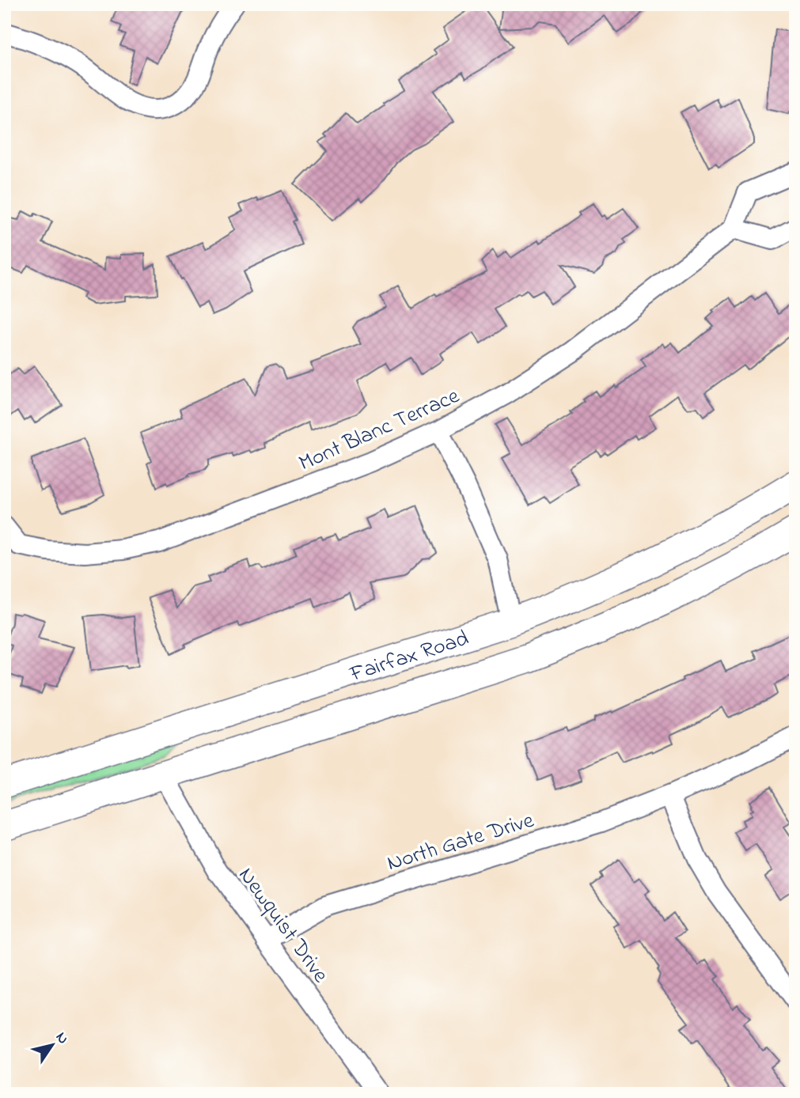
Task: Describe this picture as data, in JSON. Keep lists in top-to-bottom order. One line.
{"streets":{"main road":["Fairfax Road"],"street":["Mont Blanc Terrace","North Gate Drive","Newquist Drive"]},"crossings":[["Fairfax Road","Newquist Drive"],["North Gate Drive","Newquist Drive"]],"north":"top right"}
